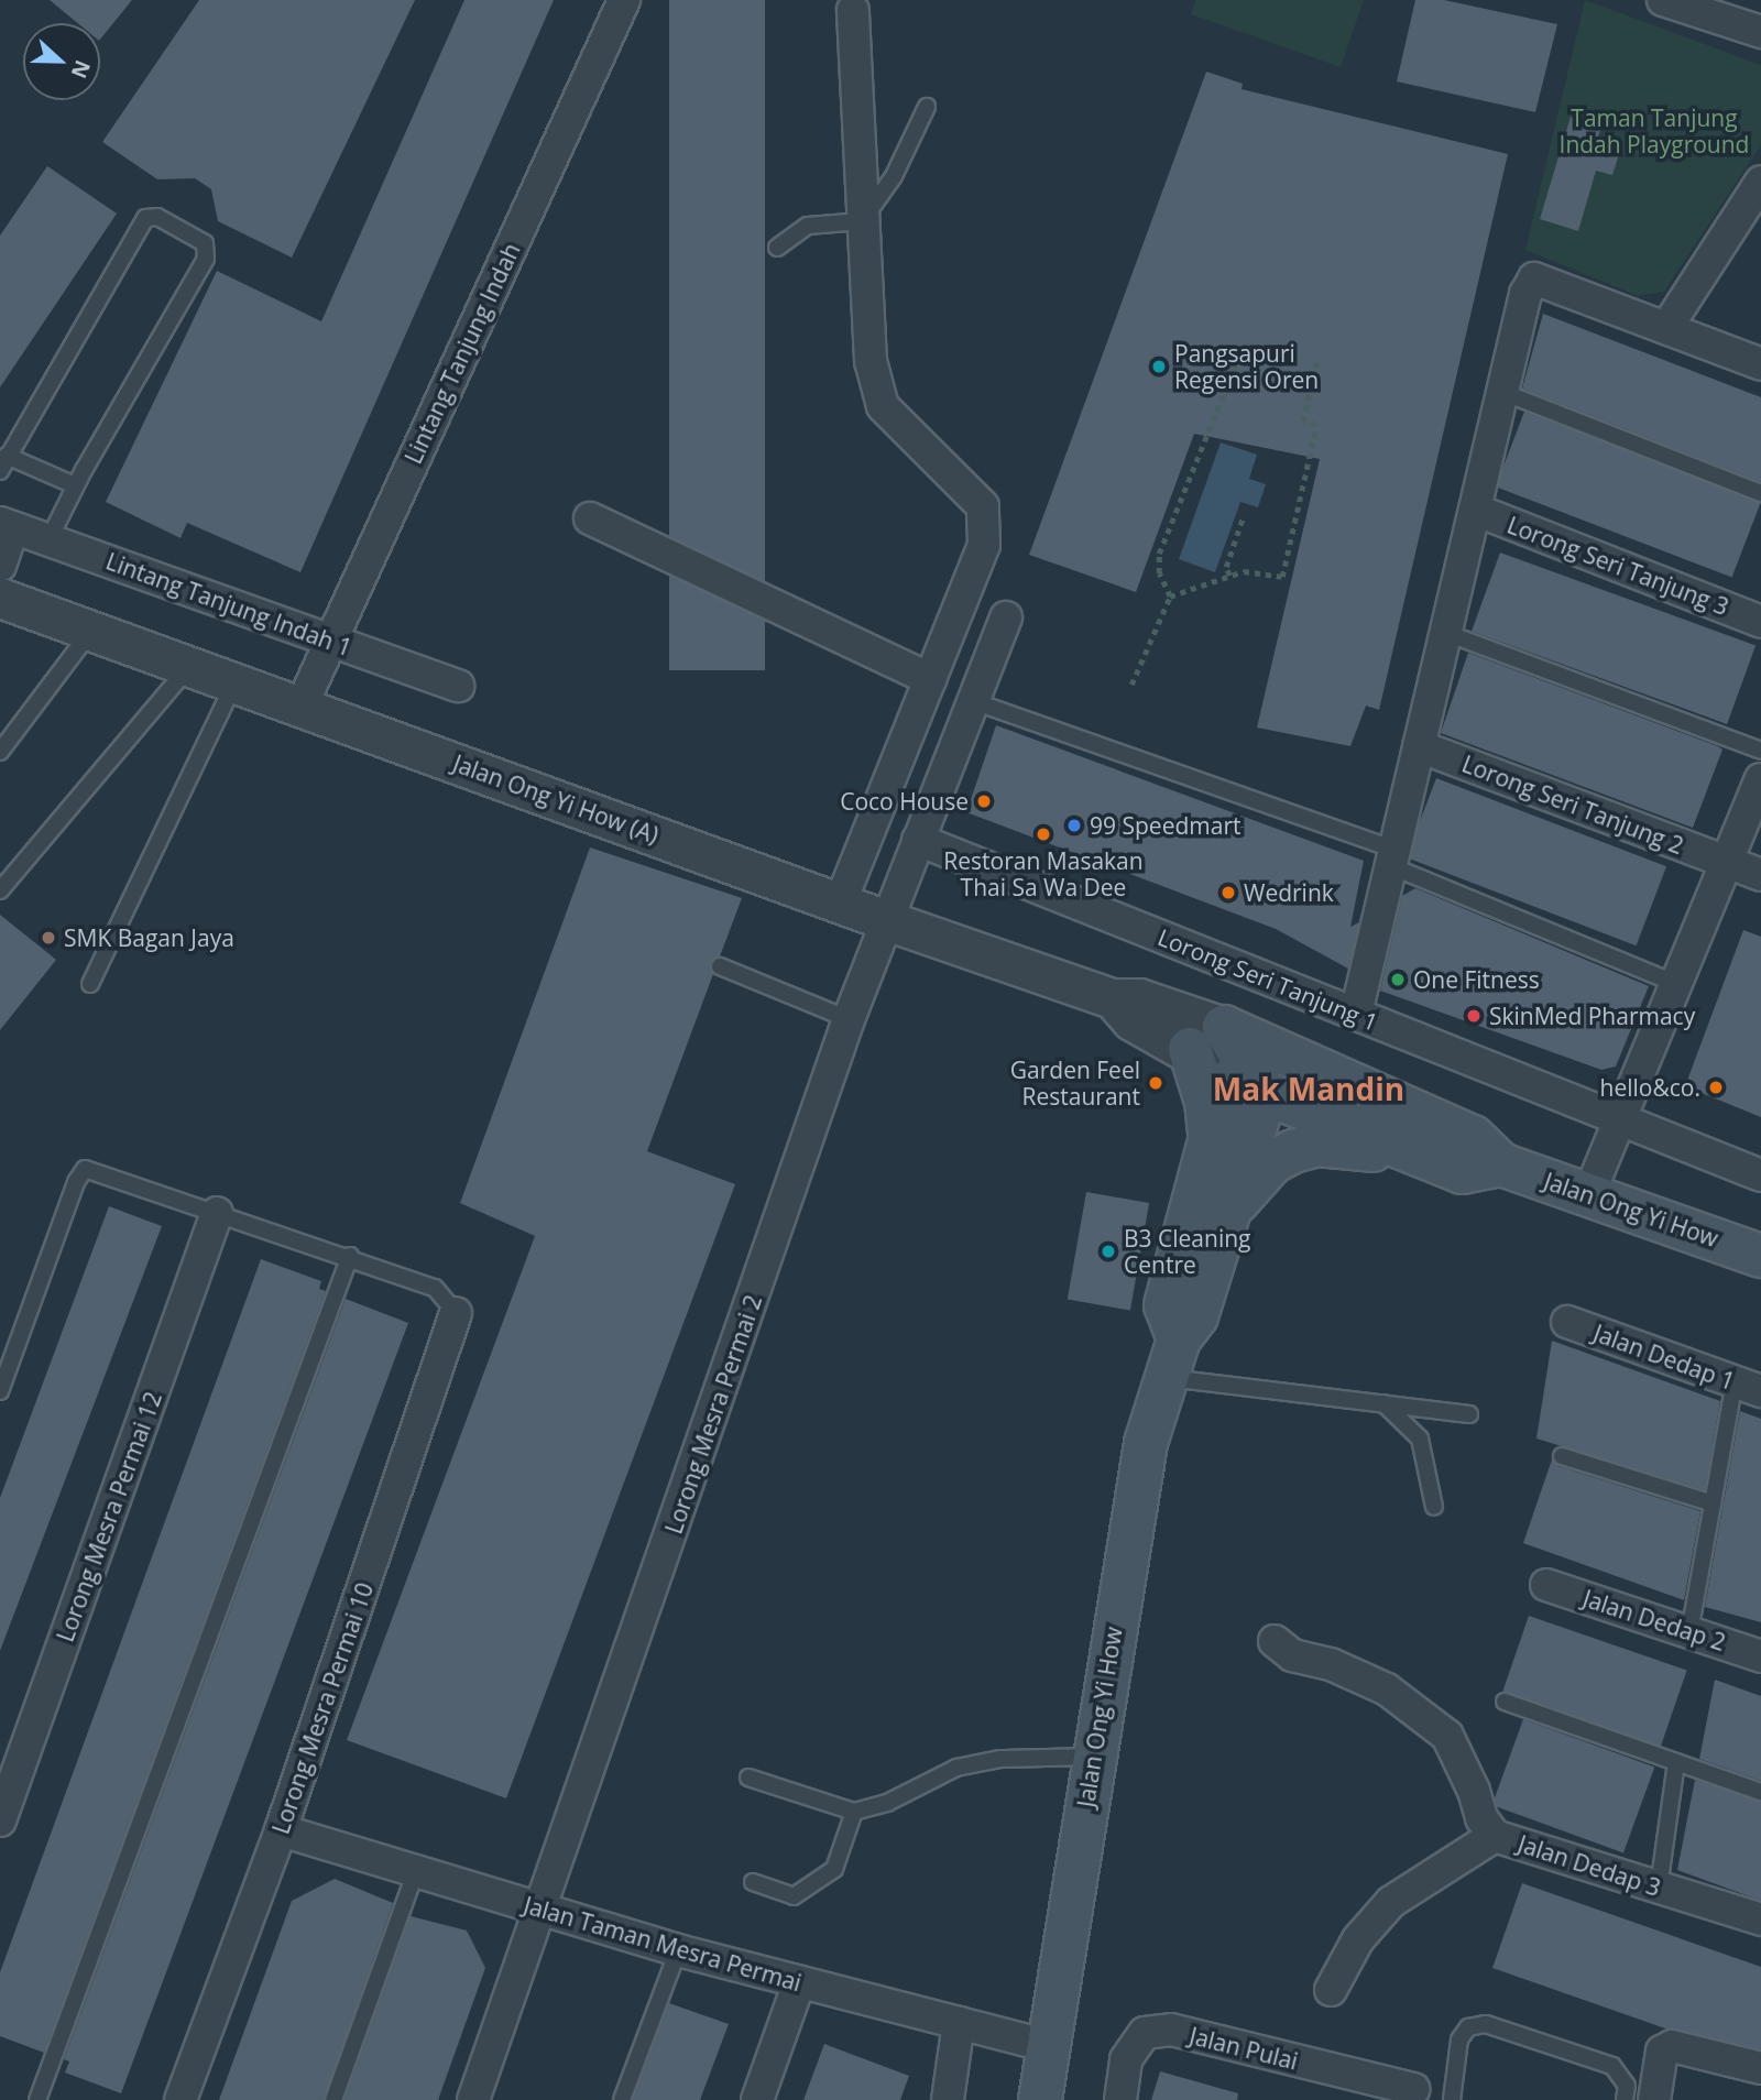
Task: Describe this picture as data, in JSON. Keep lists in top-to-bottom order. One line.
{"streets":{"main road":["Jalan Ong Yi How"],"street":["Lintang Tanjung Indah","Lorong Seri Tanjung 3","Lintang Tanjung Indah 1","Jalan Ong Yi How (A)","Lorong Seri Tanjung 2","Lorong Seri Tanjung 1","Jalan Dedap 1","Lorong Mesra Permai 2","Lorong Mesra Permai 12","Jalan Dedap 2","Lorong Mesra Permai 10","Jalan Dedap 3","Jalan Taman Mesra Permai","Jalan Pulai"]},"crossings":[["Lintang Tanjung Indah","Lintang Tanjung Indah 1"],["Lintang Tanjung Indah","Jalan Ong Yi How (A)"],["Jalan Ong Yi How (A)","Jalan Ong Yi How"],["Jalan Ong Yi How (A)","Lorong Mesra Permai 2"],["Lorong Seri Tanjung 1","Lorong Mesra Permai 2"],["Jalan Ong Yi How","Jalan Taman Mesra Permai"],["Lorong Mesra Permai 2","Jalan Taman Mesra Permai"],["Lorong Mesra Permai 10","Jalan Taman Mesra Permai"]],"districts":["Mak Mandin"],"parks":["Taman Tanjung Indah Playground"],"places":["Pangsapuri Regensi Oren","Coco House","99 Speedmart","Restoran Masakan Thai Sa Wa Dee","Wedrink","SMK Bagan Jaya","One Fitness","SkinMed Pharmacy","Garden Feel Restaurant","hello&co.","B3 Cleaning Centre"],"north":"right"}
